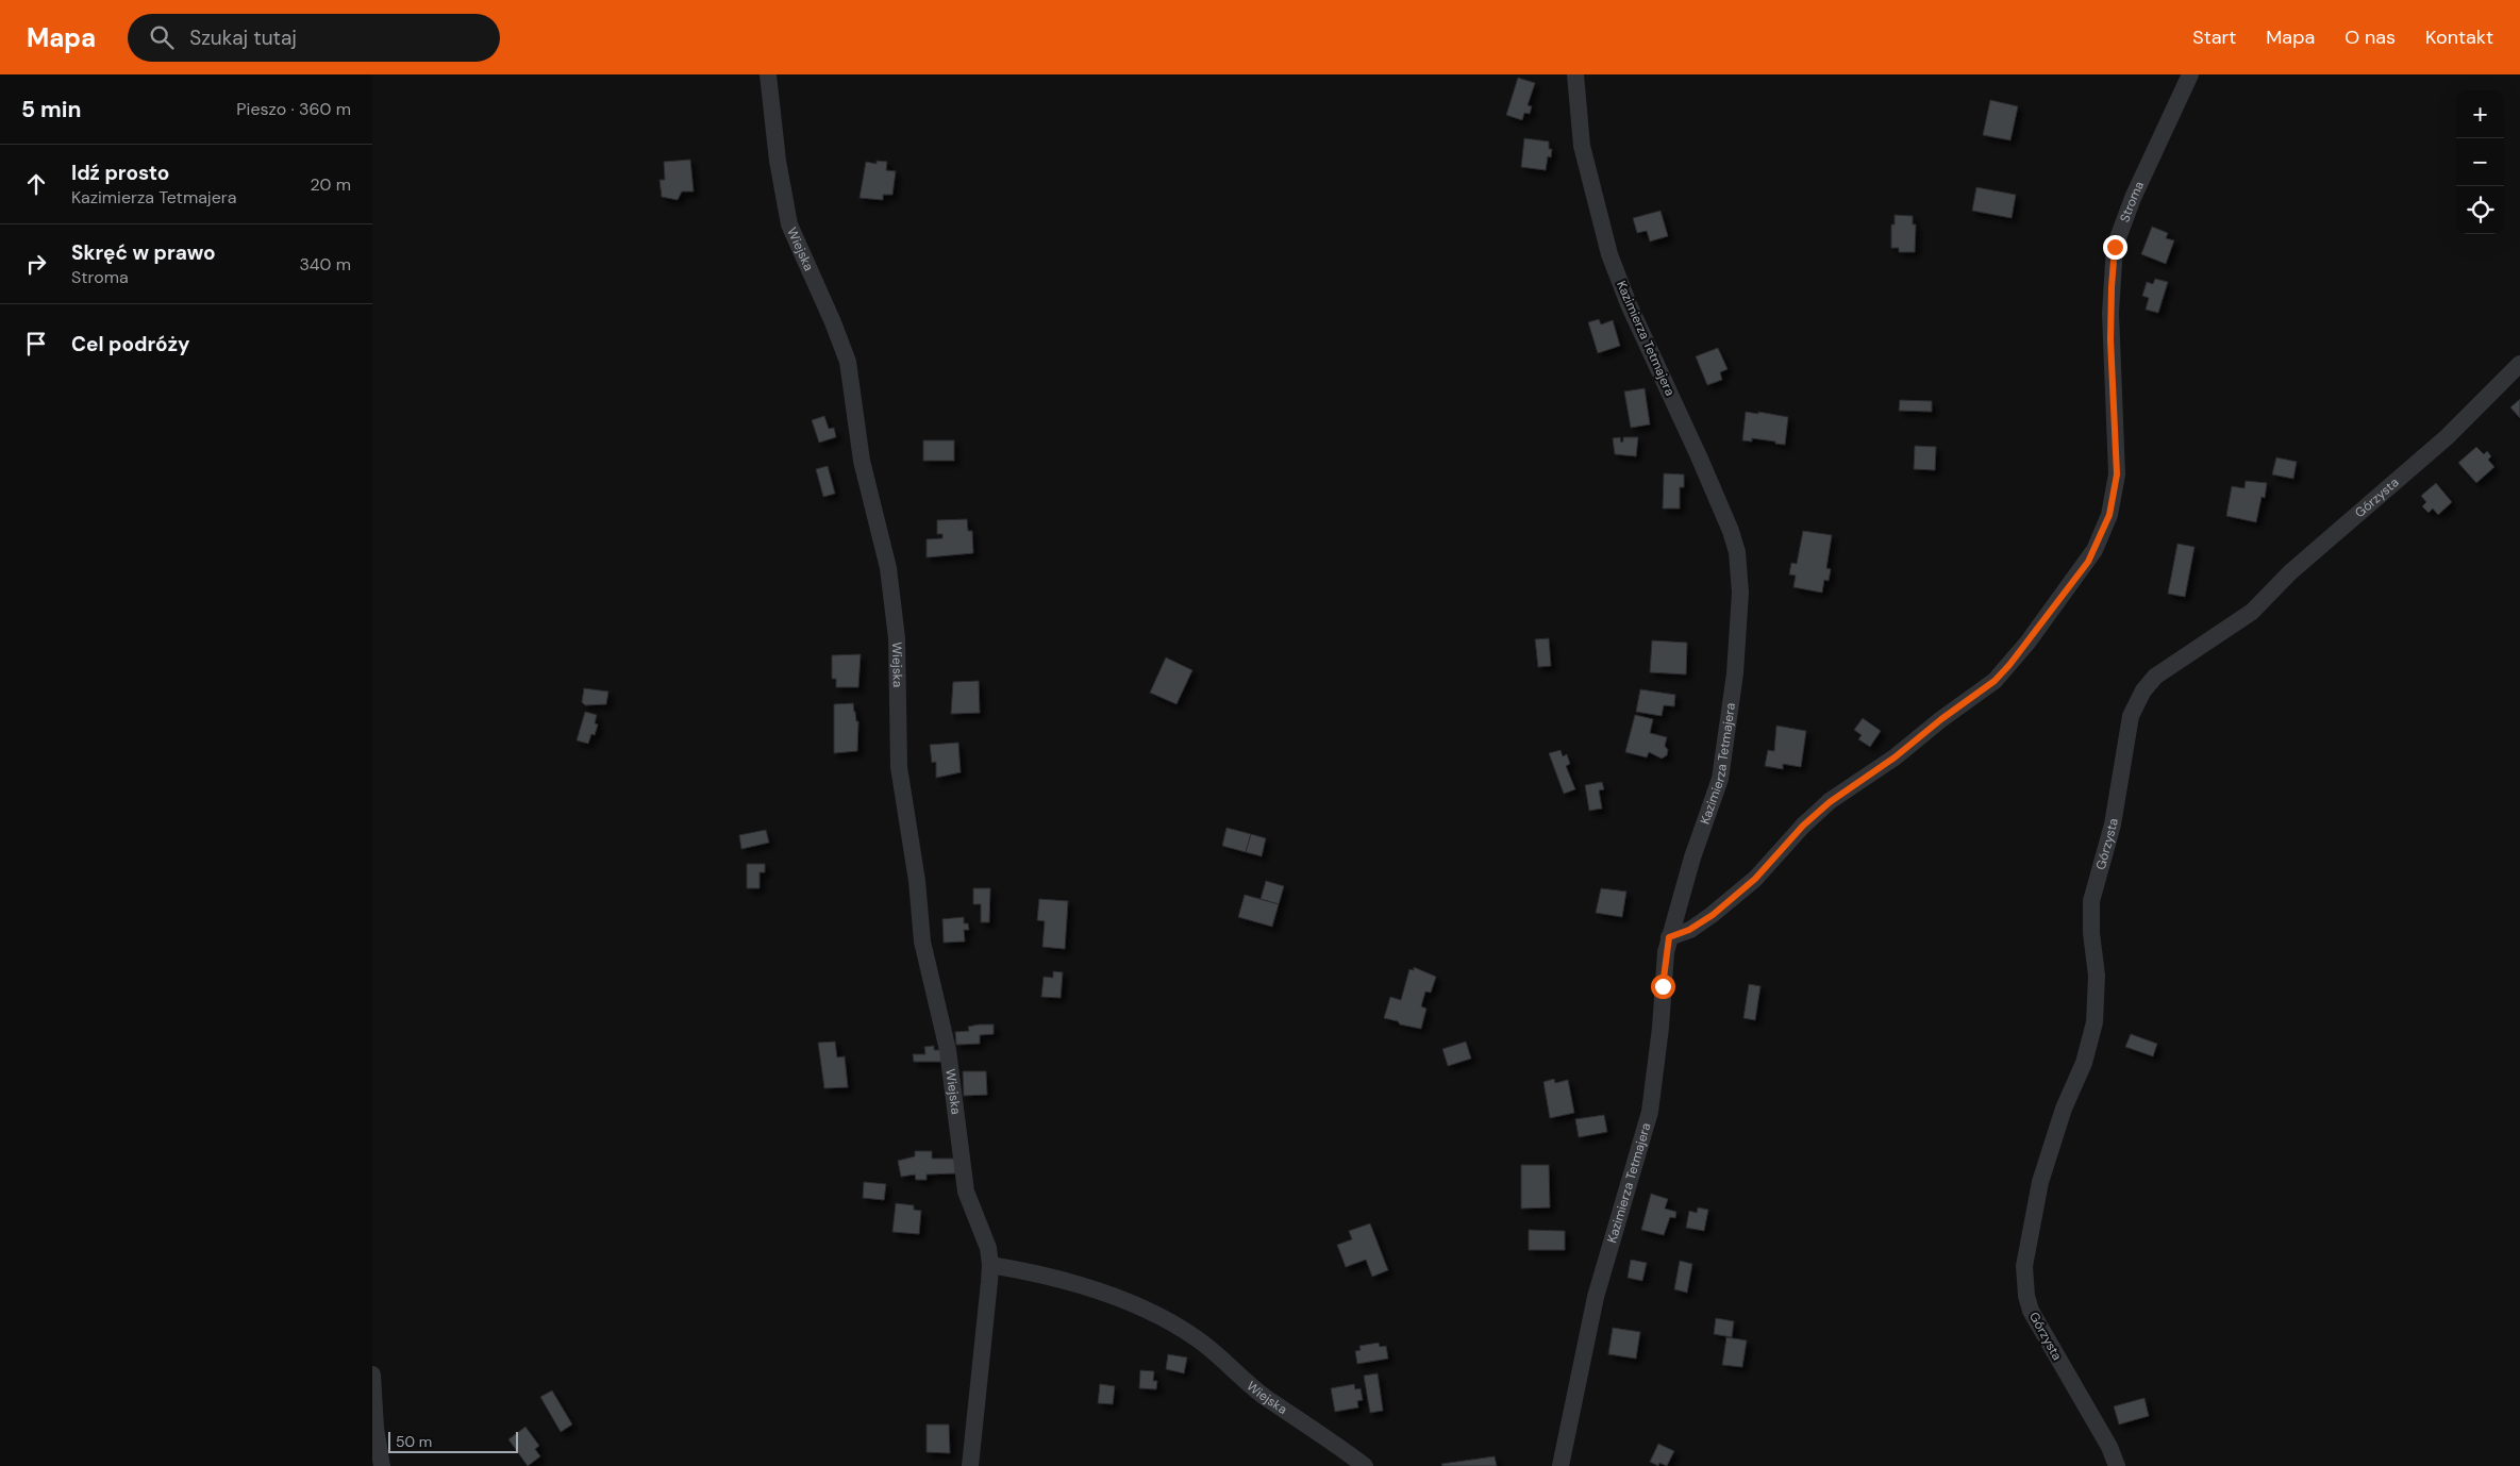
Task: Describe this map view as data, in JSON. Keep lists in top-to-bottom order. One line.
{"streets":{"street":["Stroma","Wiejska","Kazimierza Tetmajera","Górzysta"]},"crossings":[["Stroma","Kazimierza Tetmajera"]],"scale_bar":"50 m","page":{"header":"Mapa","search":"Szukaj tutaj","nav":["Start","Mapa","O nas","Kontakt"],"heading":["5 min","Pieszo · 360 m"],"map_buttons":["+","−"],"list":[["Idź prosto","Kazimierza Tetmajera","20 m"],["Skręć w prawo","Stroma","340 m"],"Cel podróży"],"scale":"50 m"}}
